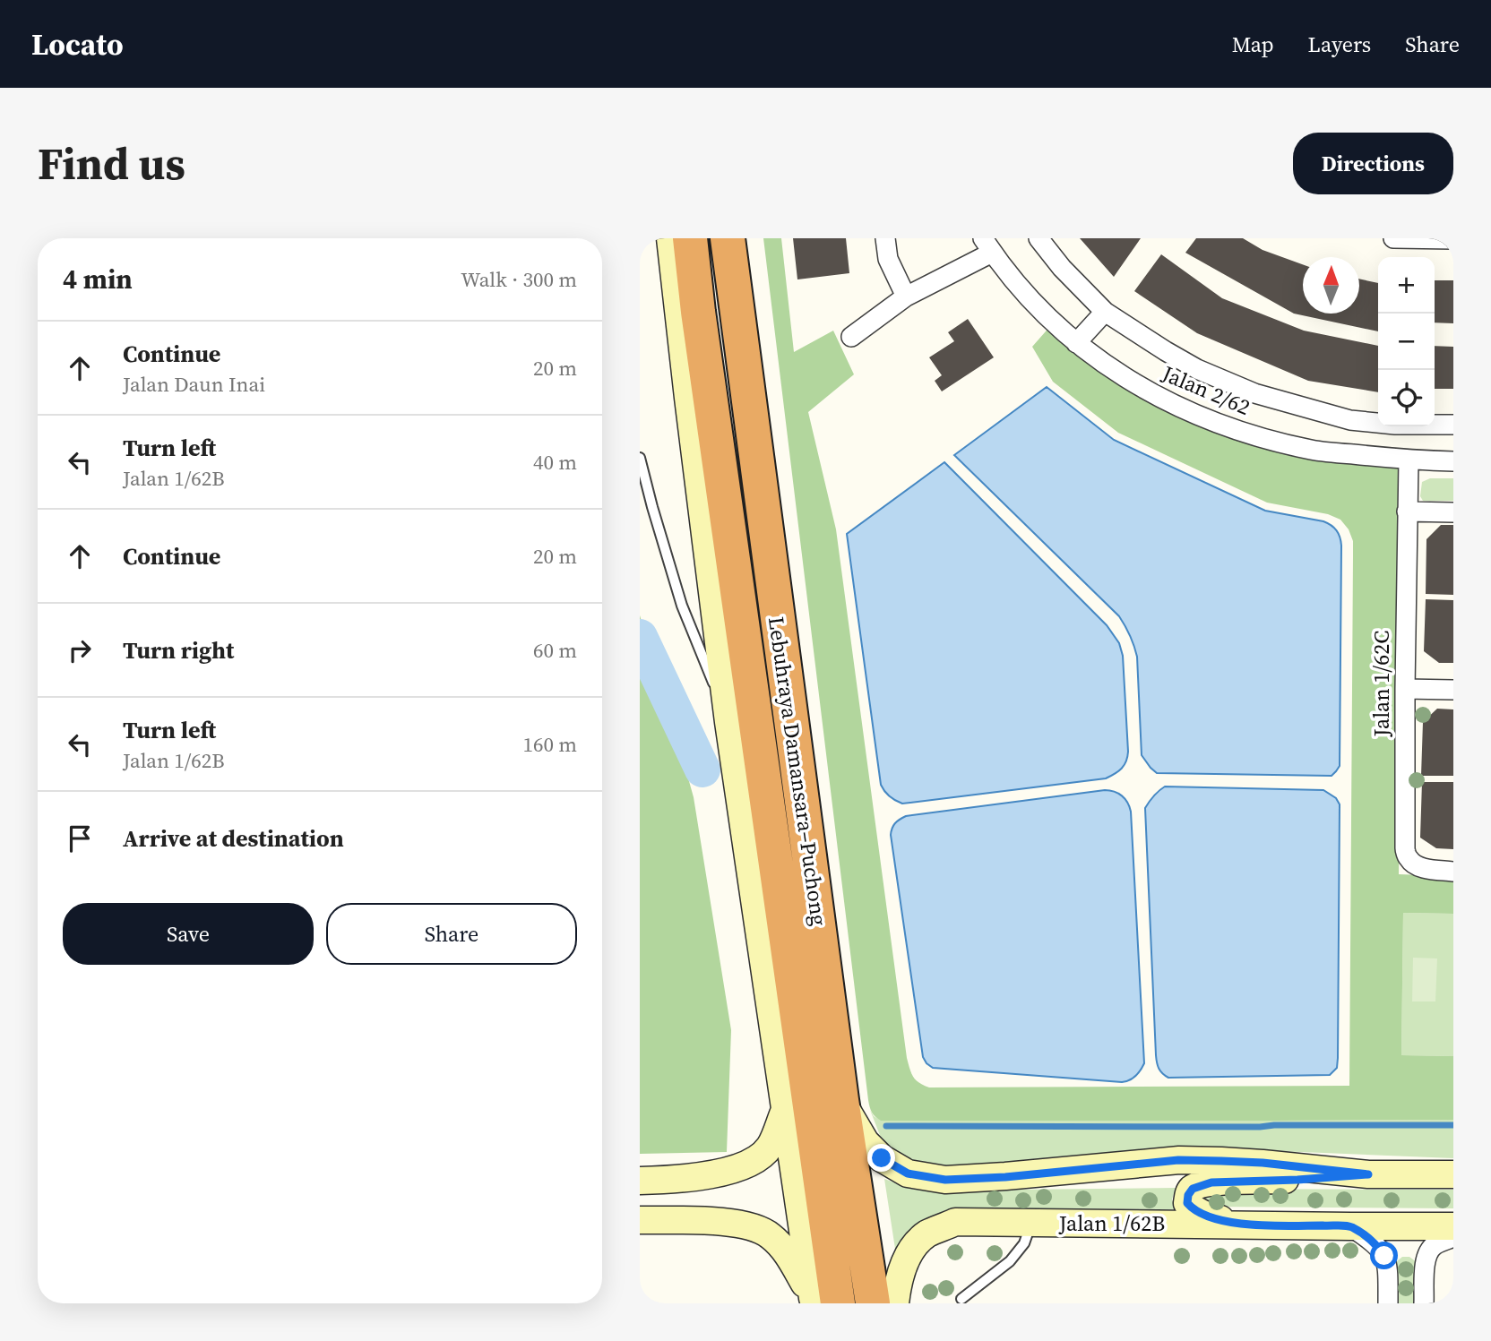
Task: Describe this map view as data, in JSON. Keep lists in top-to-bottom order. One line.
{"streets":{"highway":["Lebuhraya Damansara–Puchong"],"main road":["Jalan 1/62B"],"street":["Jalan 2/62","Jalan 1/62C"]},"crossings":[["Jalan 2/62","Jalan 1/62C"]],"north":"top","page":{"header":"Locato","nav":["Map","Layers","Share"],"buttons":["Directions",["Save","Share"]],"title":"Find us","heading":["4 min","Walk · 300 m"],"map_buttons":["+","−"],"list":[["Continue","Jalan Daun Inai","20 m"],["Turn left","Jalan 1/62B","40 m"],["Continue","20 m"],["Turn right","60 m"],["Turn left","Jalan 1/62B","160 m"],"Arrive at destination"]}}
